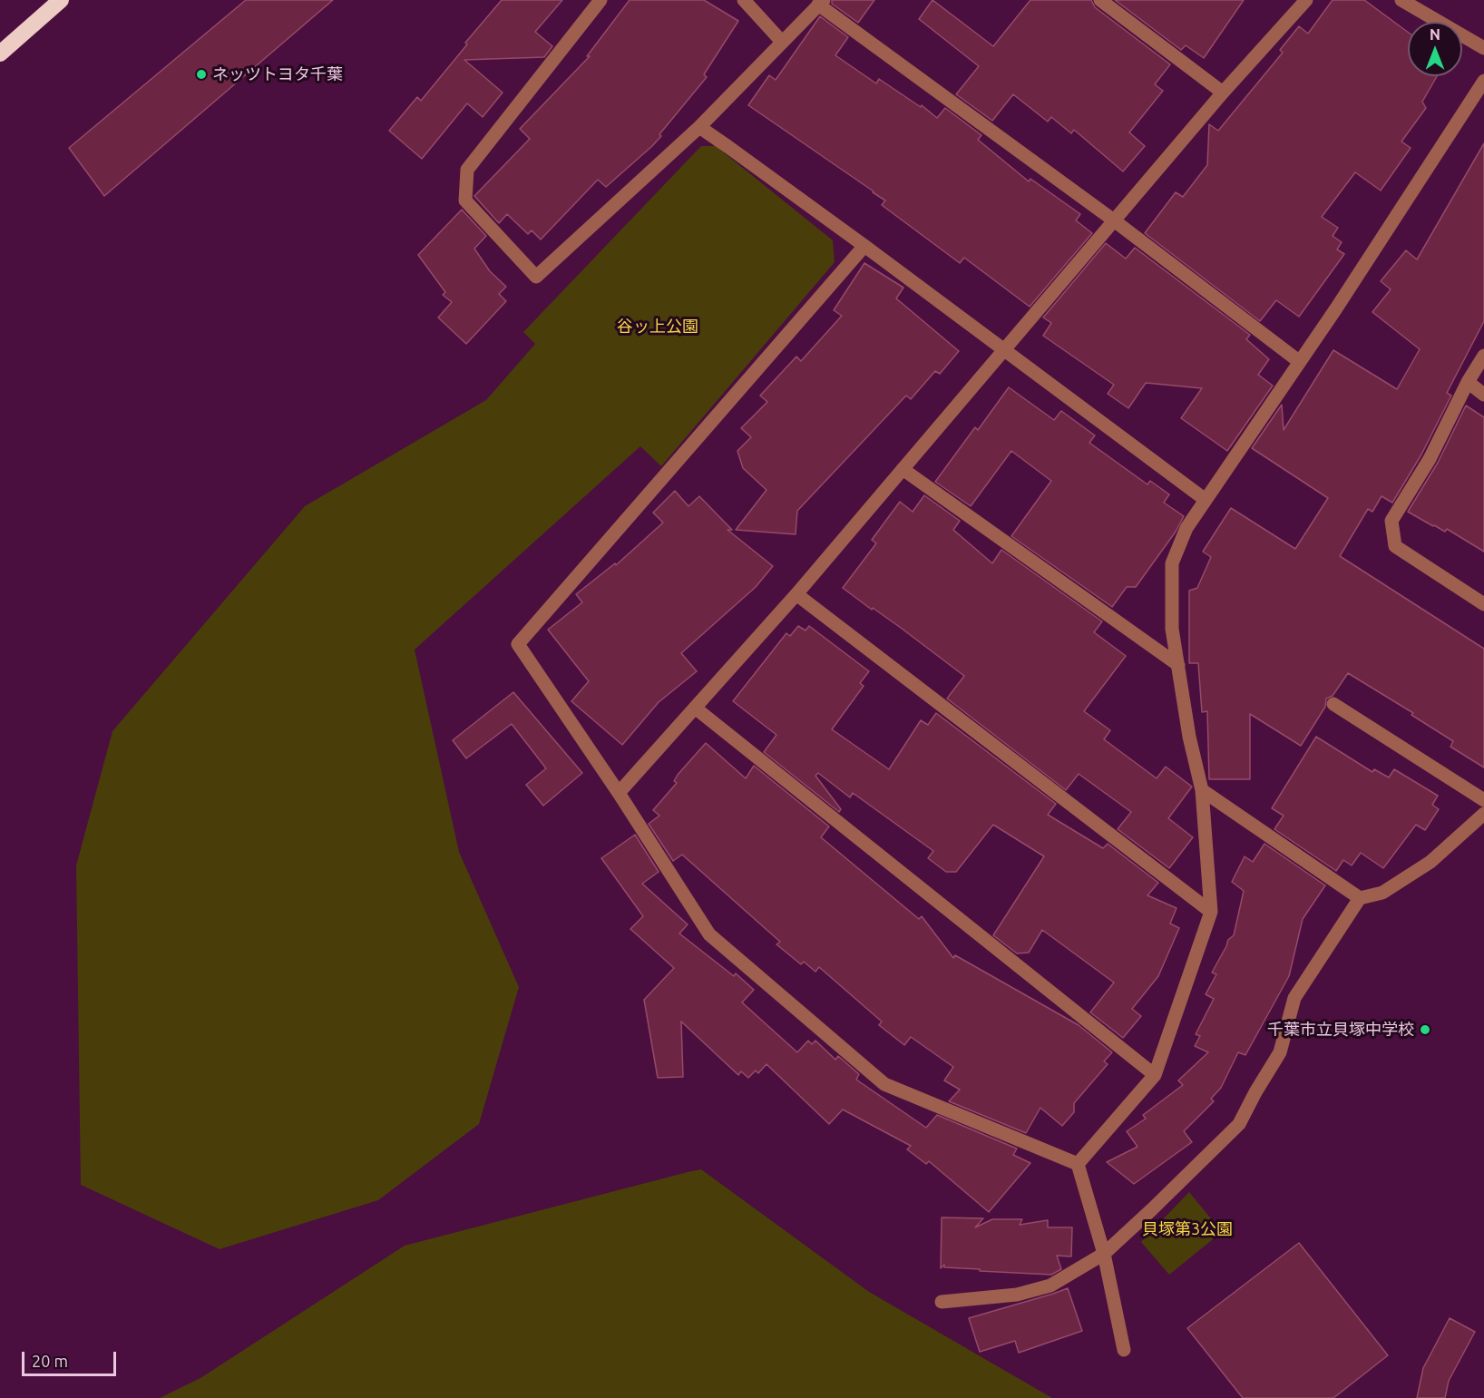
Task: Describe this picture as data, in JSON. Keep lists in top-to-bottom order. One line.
{"parks":["谷ッ上公園","貝塚第3公園"],"places":["ネッツトヨタ千葉","千葉市立貝塚中学校"],"scale_bar":"20 m","north":"top"}
